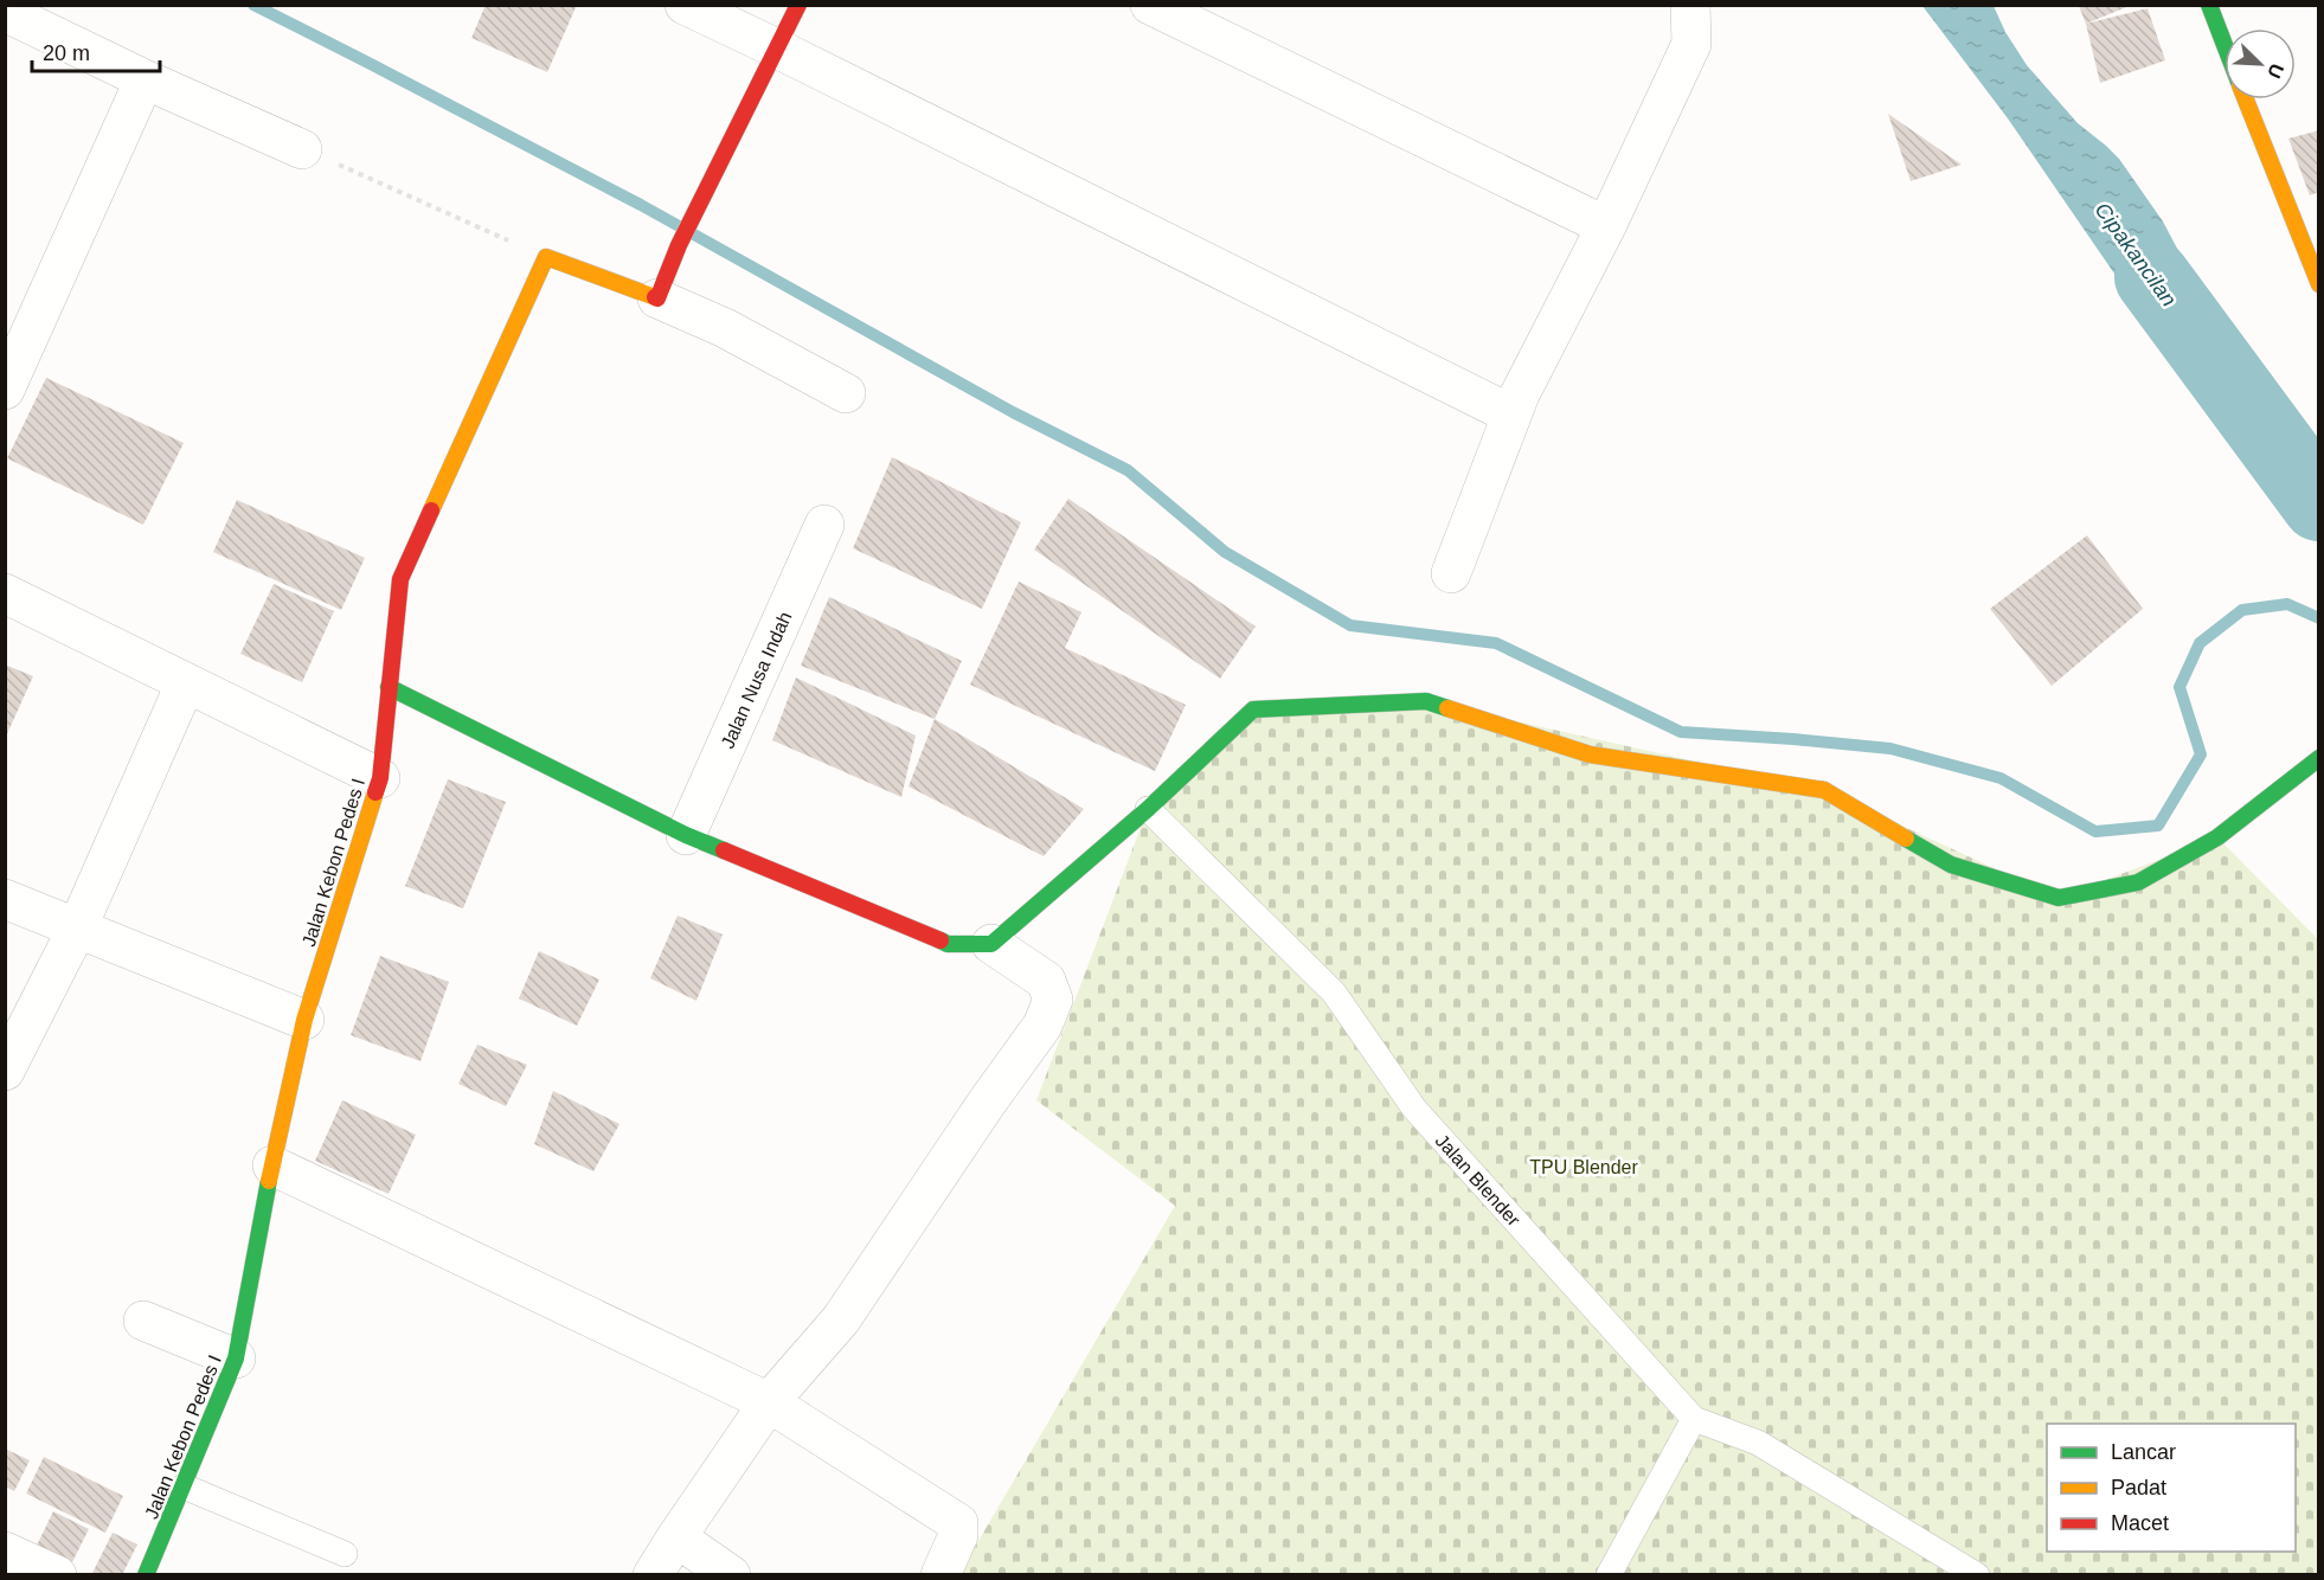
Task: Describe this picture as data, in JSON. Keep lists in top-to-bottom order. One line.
{"streets":{"street":["Jalan Nusa Indah","Jalan Kebon Pedes I"],"lane":["Jalan Blender"]},"water":["Cipakancilan"],"parks":["TPU Blender"],"legend":["Lancar","Padat","Macet"],"scale_bar":"20 m","north":"bottom right"}
